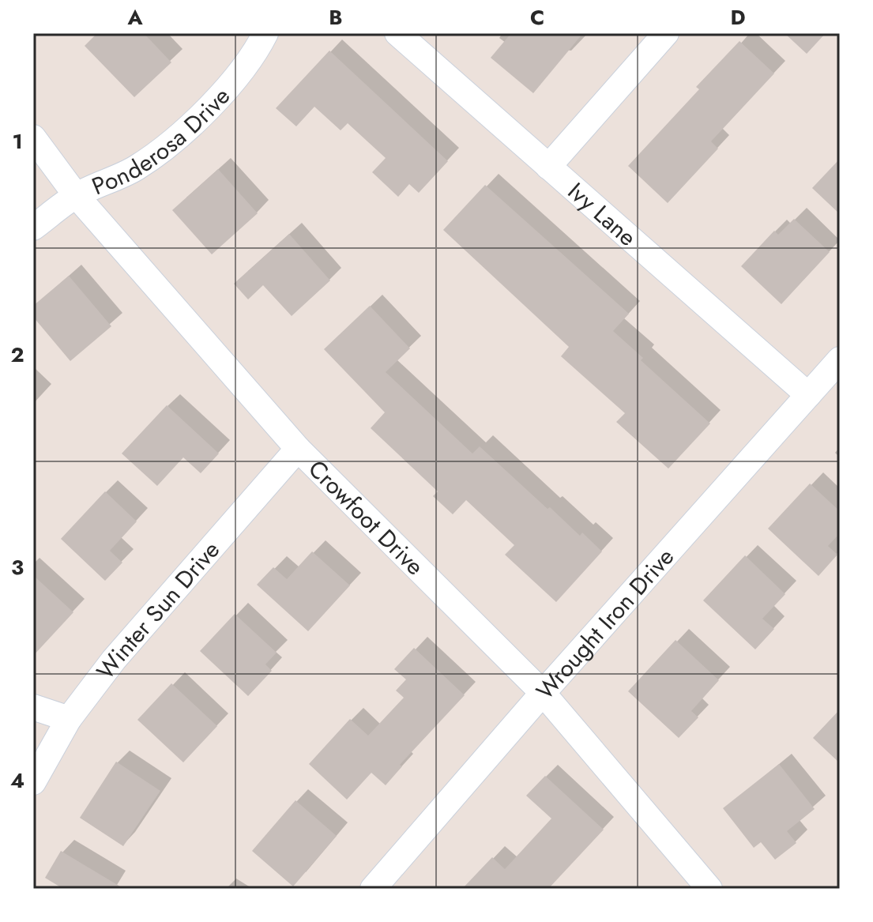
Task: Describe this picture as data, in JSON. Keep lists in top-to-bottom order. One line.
{"streets":{"street":["Ponderosa Drive","Ivy Lane","Crowfoot Drive","Winter Sun Drive","Wrought Iron Drive"]},"crossings":[["Ponderosa Drive","Crowfoot Drive"],["Ivy Lane","Wrought Iron Drive"],["Crowfoot Drive","Winter Sun Drive"],["Crowfoot Drive","Wrought Iron Drive"]],"grid":{"columns":["A","B","C","D"],"rows":["1","2","3","4"]}}
